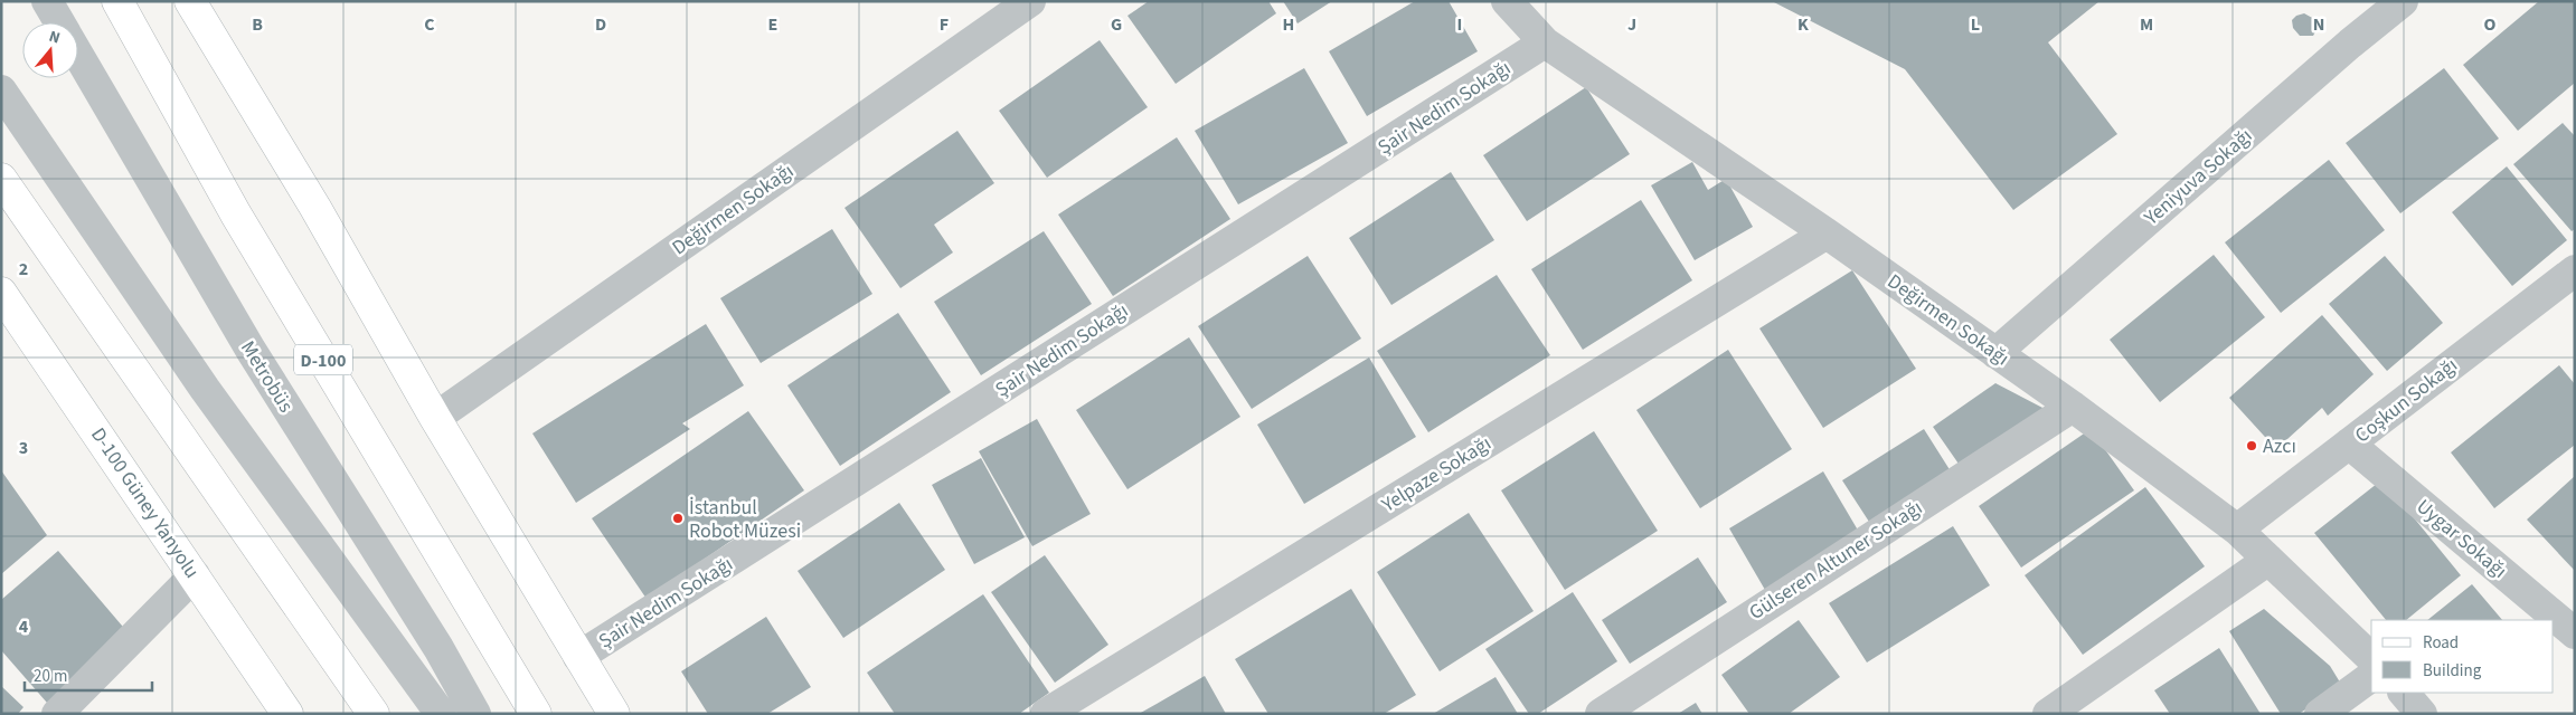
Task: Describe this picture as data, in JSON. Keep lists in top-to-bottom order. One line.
{"streets":{"main road":["D-100","D-100 Güney Yanyolu"],"street":["Şair Nedim Sokağı","Yeniyuva Sokağı","Değirmen Sokağı","Metrobüs","Coşkun Sokağı","Yelpaze Sokağı","Uygar Sokağı","Gülseren Altuner Sokağı"]},"crossings":[["Şair Nedim Sokağı","Değirmen Sokağı"],["Yeniyuva Sokağı","Değirmen Sokağı"],["Değirmen Sokağı","Coşkun Sokağı"],["Değirmen Sokağı","Yelpaze Sokağı"],["Değirmen Sokağı","Gülseren Altuner Sokağı"],["Coşkun Sokağı","Uygar Sokağı"]],"places":["Azcı","İstanbul Robot Müzesi"],"legend":["Road","Building"],"scale_bar":"20 m","north":"top","grid":{"columns":["B","C","D","E","F","G","H","I","J","K","L","M","N","O"],"rows":["2","3","4"]}}
